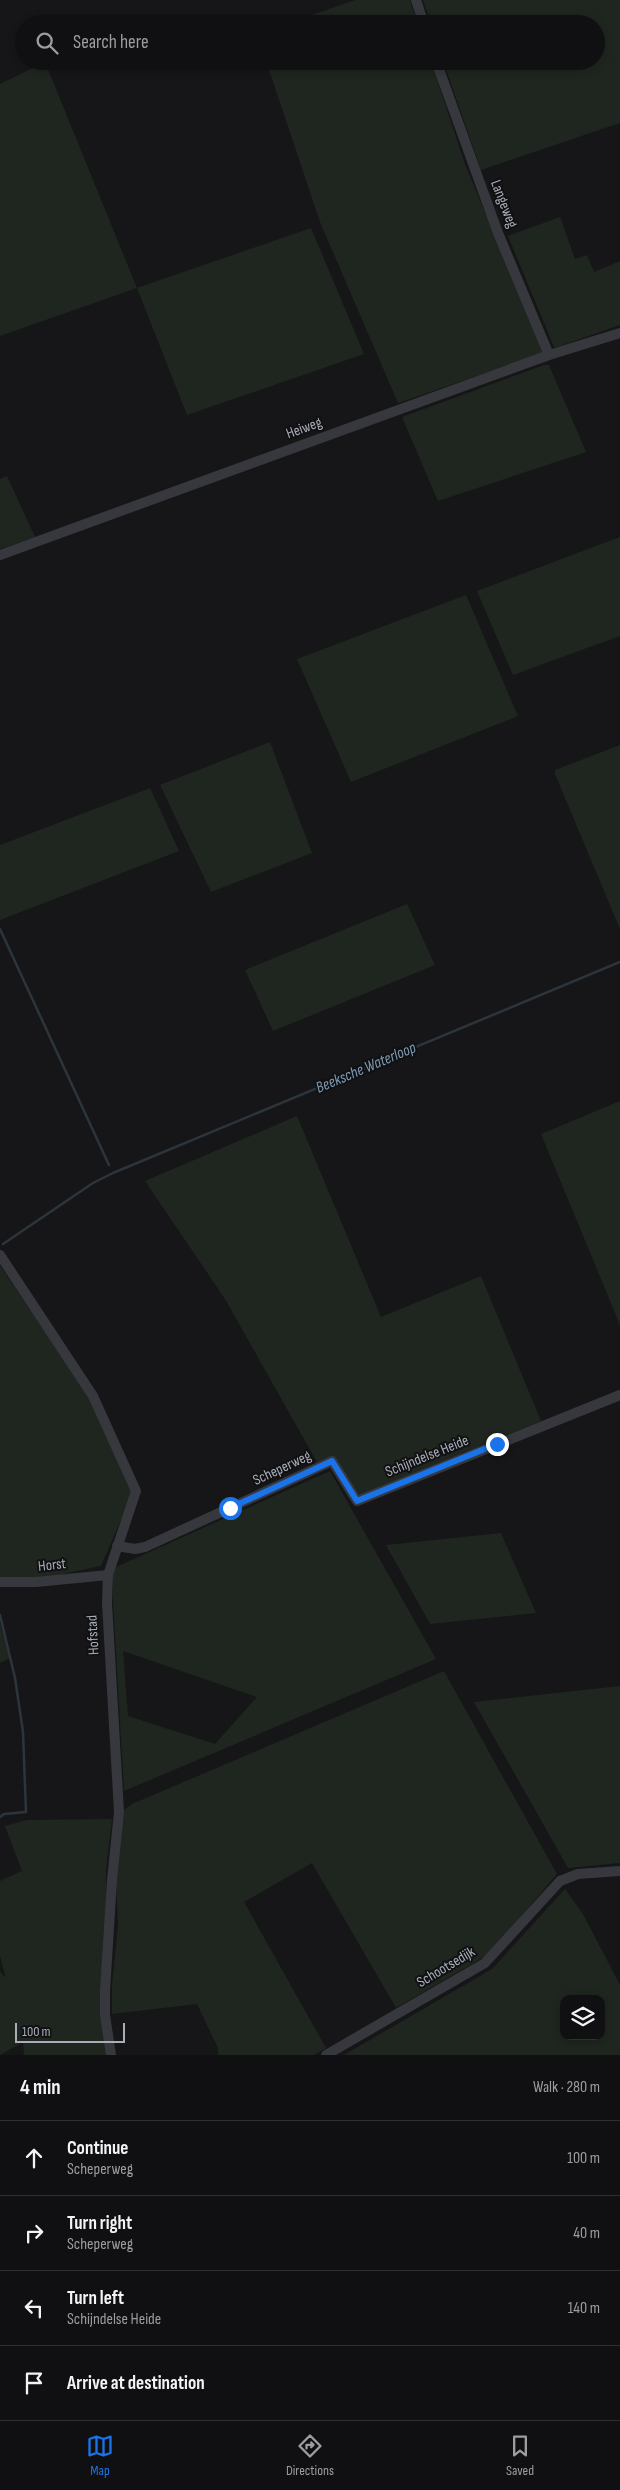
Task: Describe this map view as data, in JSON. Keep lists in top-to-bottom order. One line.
{"streets":{"street":["Langeweg","Heiweg","Schijndelse Heide","Scheperweg","Horst","Hofstad","Schootsedijk"]},"crossings":[["Langeweg","Heiweg"],["Schijndelse Heide","Scheperweg"],["Scheperweg","Hofstad"],["Horst","Hofstad"]],"water":["Beeksche Waterloop"],"scale_bar":"100 m","page":{"search":"Search here","scale":"100 m","heading":["4 min","Walk · 280 m"],"list":[["Continue","Scheperweg","100 m"],["Turn right","Scheperweg","40 m"],["Turn left","Schijndelse Heide","140 m"],"Arrive at destination"],"nav":["Map","Directions","Saved"]}}
